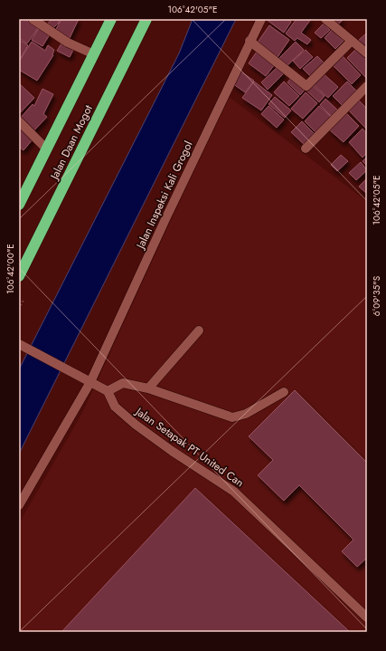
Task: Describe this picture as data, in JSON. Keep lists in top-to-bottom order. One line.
{"streets":{"highway":["Jalan Daan Mogot"],"street":["Jalan Inspeksi Kali Grogol","Jalan Setapak PT United Can"]},"coordinates":["106°42'05\"E","106°42'00\"E","6°09'35\"S"]}
